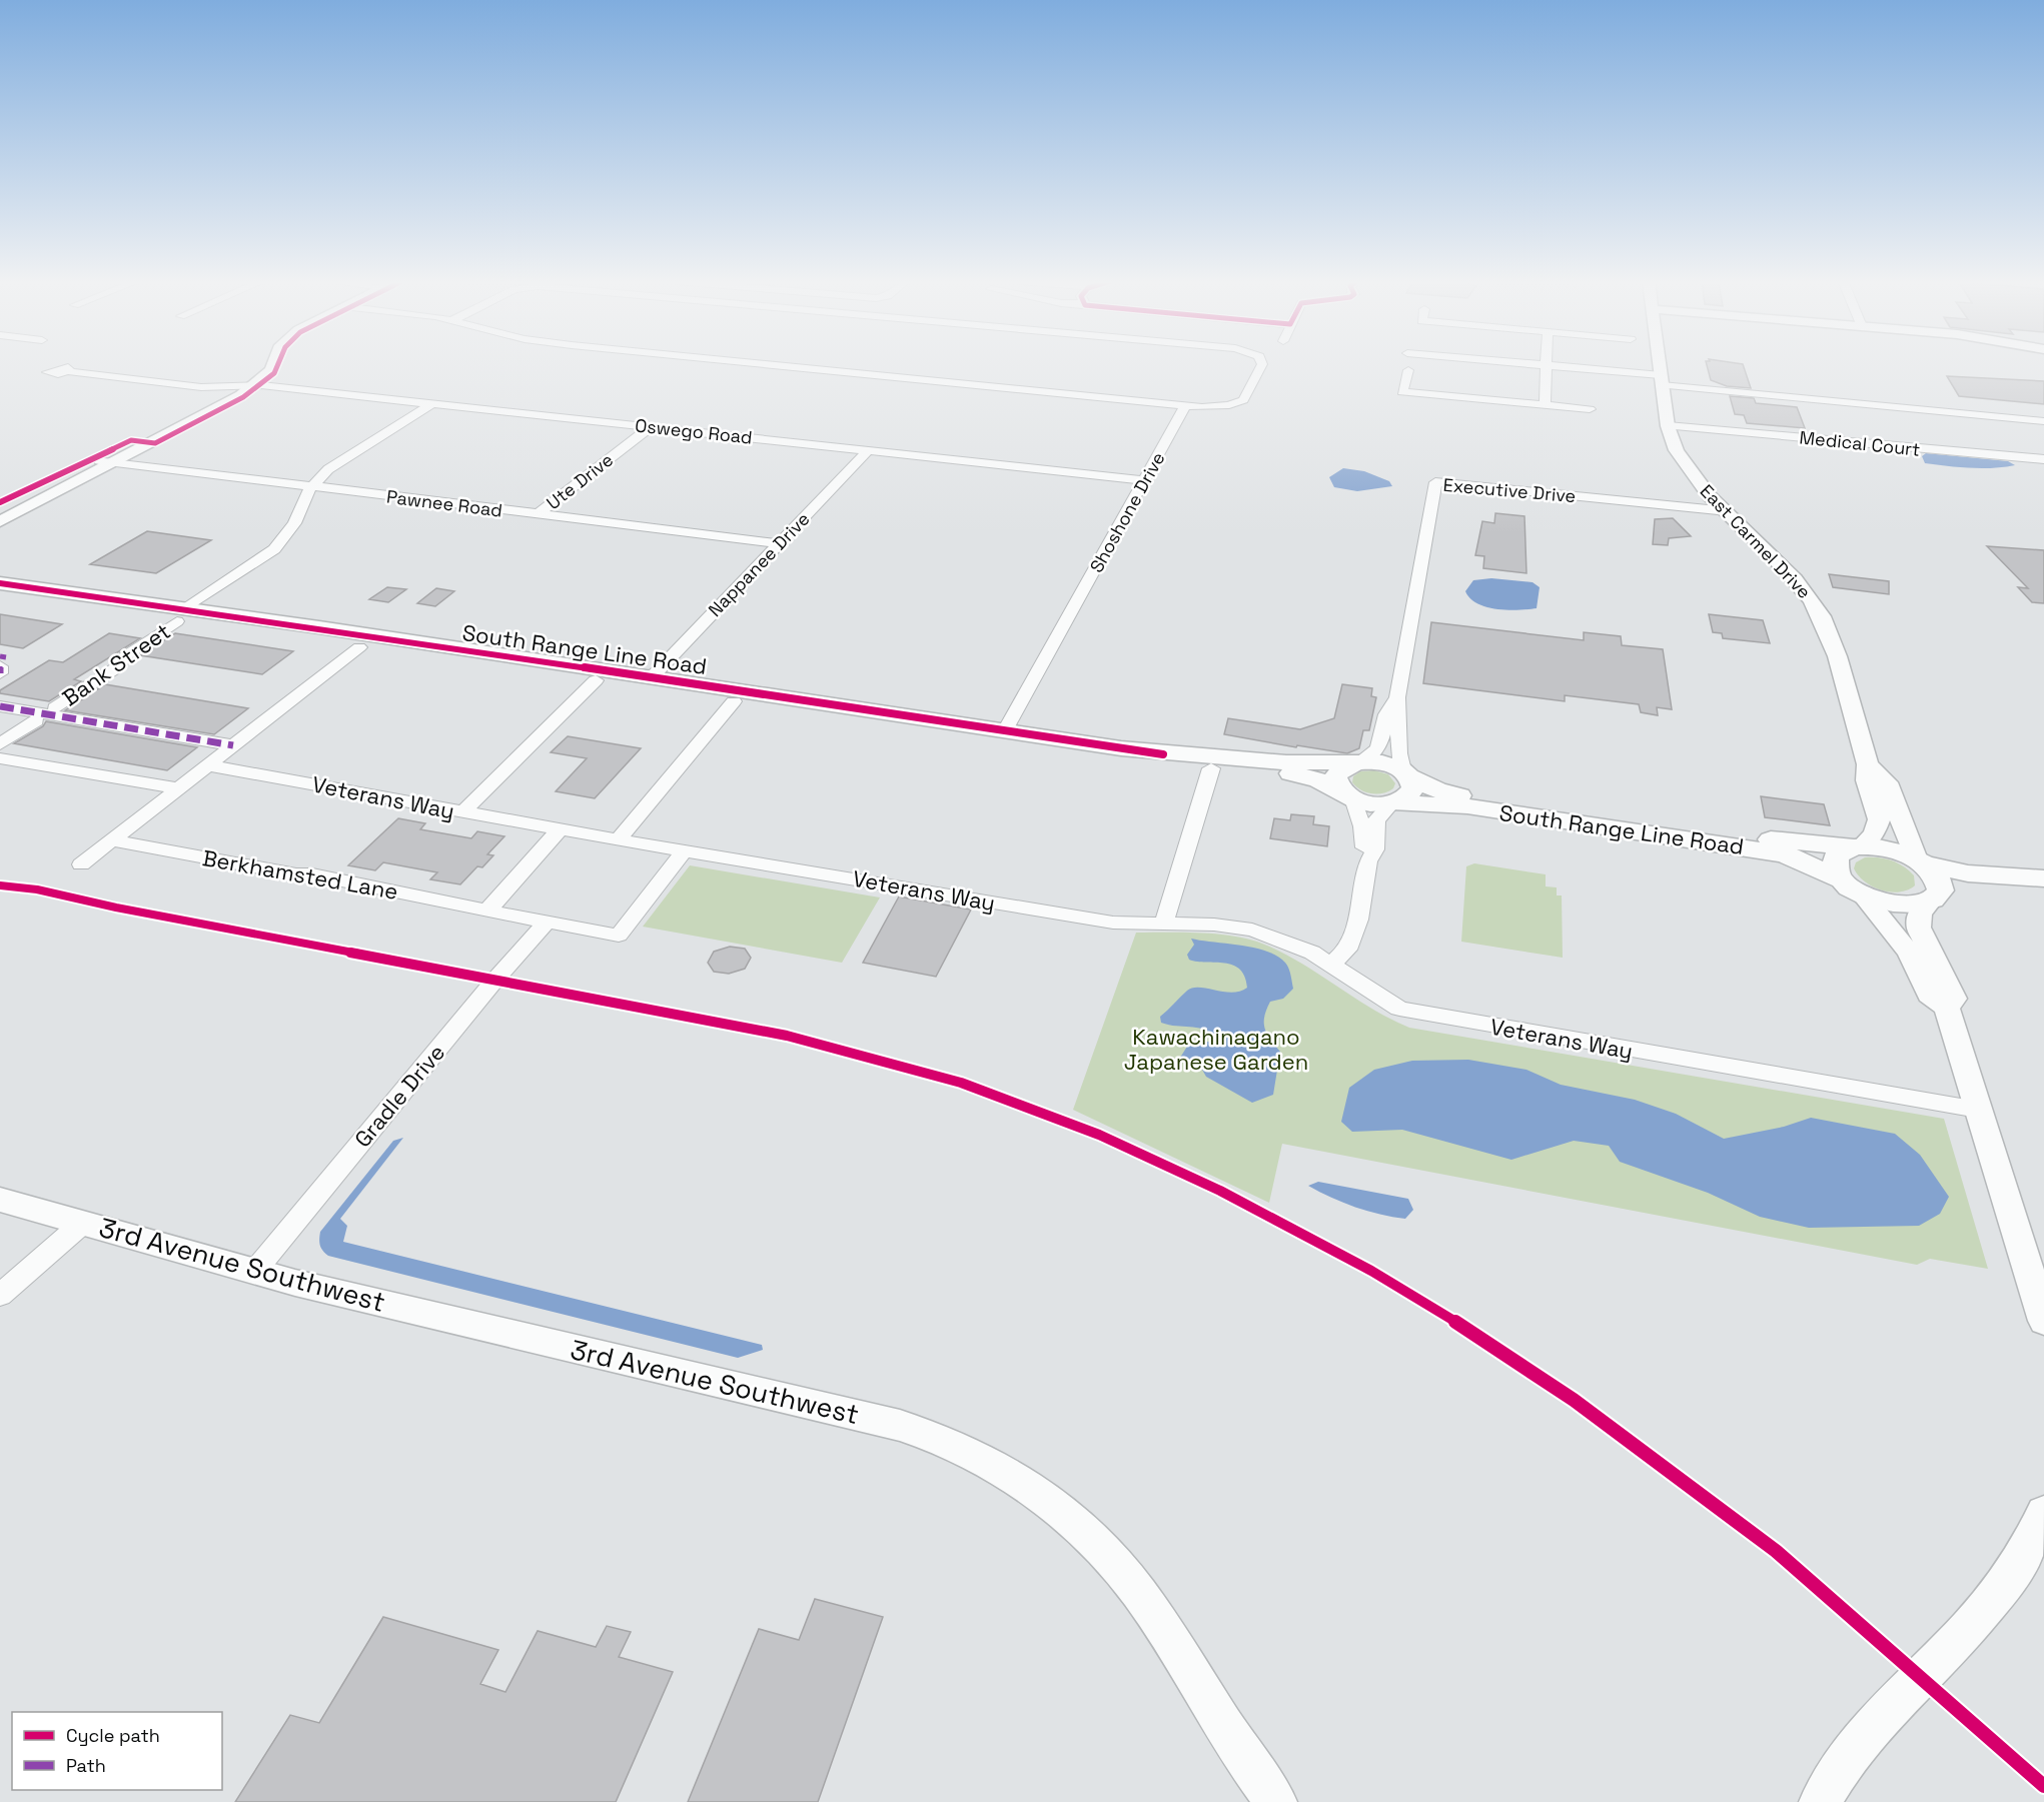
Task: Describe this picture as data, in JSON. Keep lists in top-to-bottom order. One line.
{"streets":{"main road":["South Range Line Road"],"street":["Oswego Road","Medical Court","Ute Drive","Executive Drive","Pawnee Road","Shoshone Drive","East Carmel Drive","Nappanee Drive","Bank Street","Veterans Way","Berkhamsted Lane","Gradle Drive","3rd Avenue Southwest"]},"crossings":[["Oswego Road","Ute Drive"],["Oswego Road","Shoshone Drive"],["Oswego Road","Nappanee Drive"],["Medical Court","East Carmel Drive"],["Ute Drive","Pawnee Road"],["Executive Drive","East Carmel Drive"],["Executive Drive","South Range Line Road"],["Pawnee Road","Nappanee Drive"],["Pawnee Road","Bank Street"],["Shoshone Drive","South Range Line Road"],["East Carmel Drive","South Range Line Road"],["Nappanee Drive","South Range Line Road"],["South Range Line Road","Bank Street"],["Veterans Way","Berkhamsted Lane"],["Berkhamsted Lane","Gradle Drive"],["Gradle Drive","3rd Avenue Southwest"]],"parks":["Kawachinagano Japanese Garden"],"legend":["Cycle path","Path"]}
